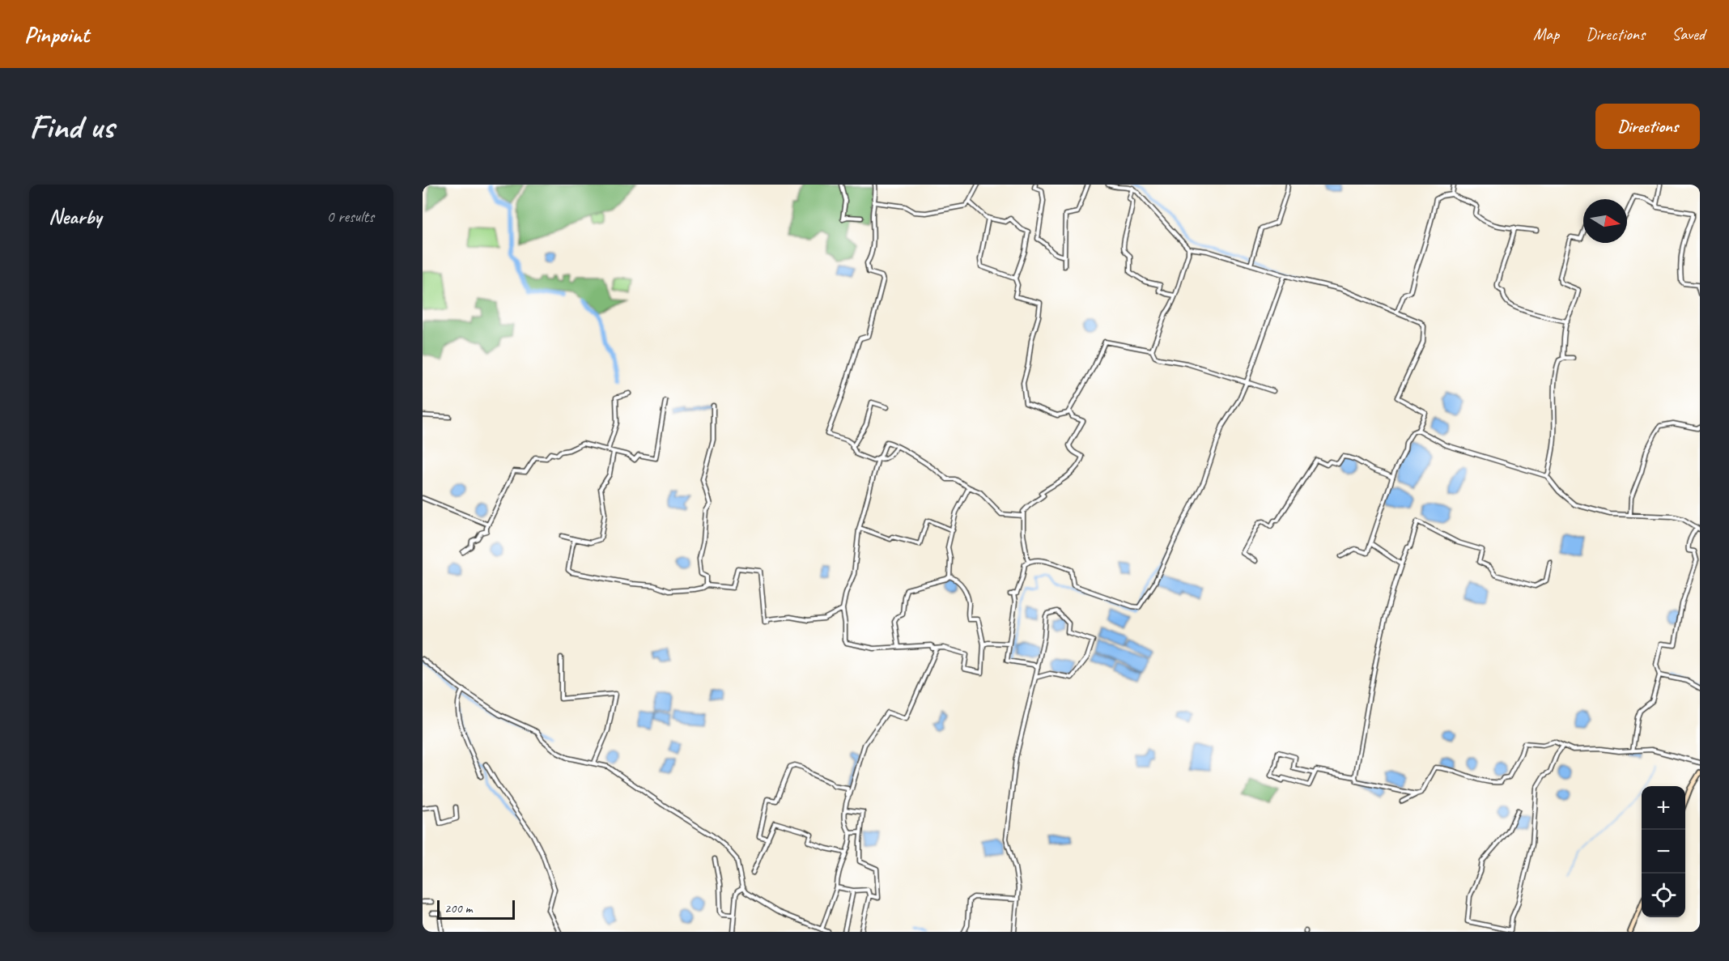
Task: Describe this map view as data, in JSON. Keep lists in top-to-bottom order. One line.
{"scale_bar":"200 m","north":"right","page":{"header":"Pinpoint","nav":["Map","Directions","Saved"],"buttons":"Directions","title":"Find us","heading":["Nearby","0 results"],"map_buttons":["+","−"],"scale":"200 m"}}
